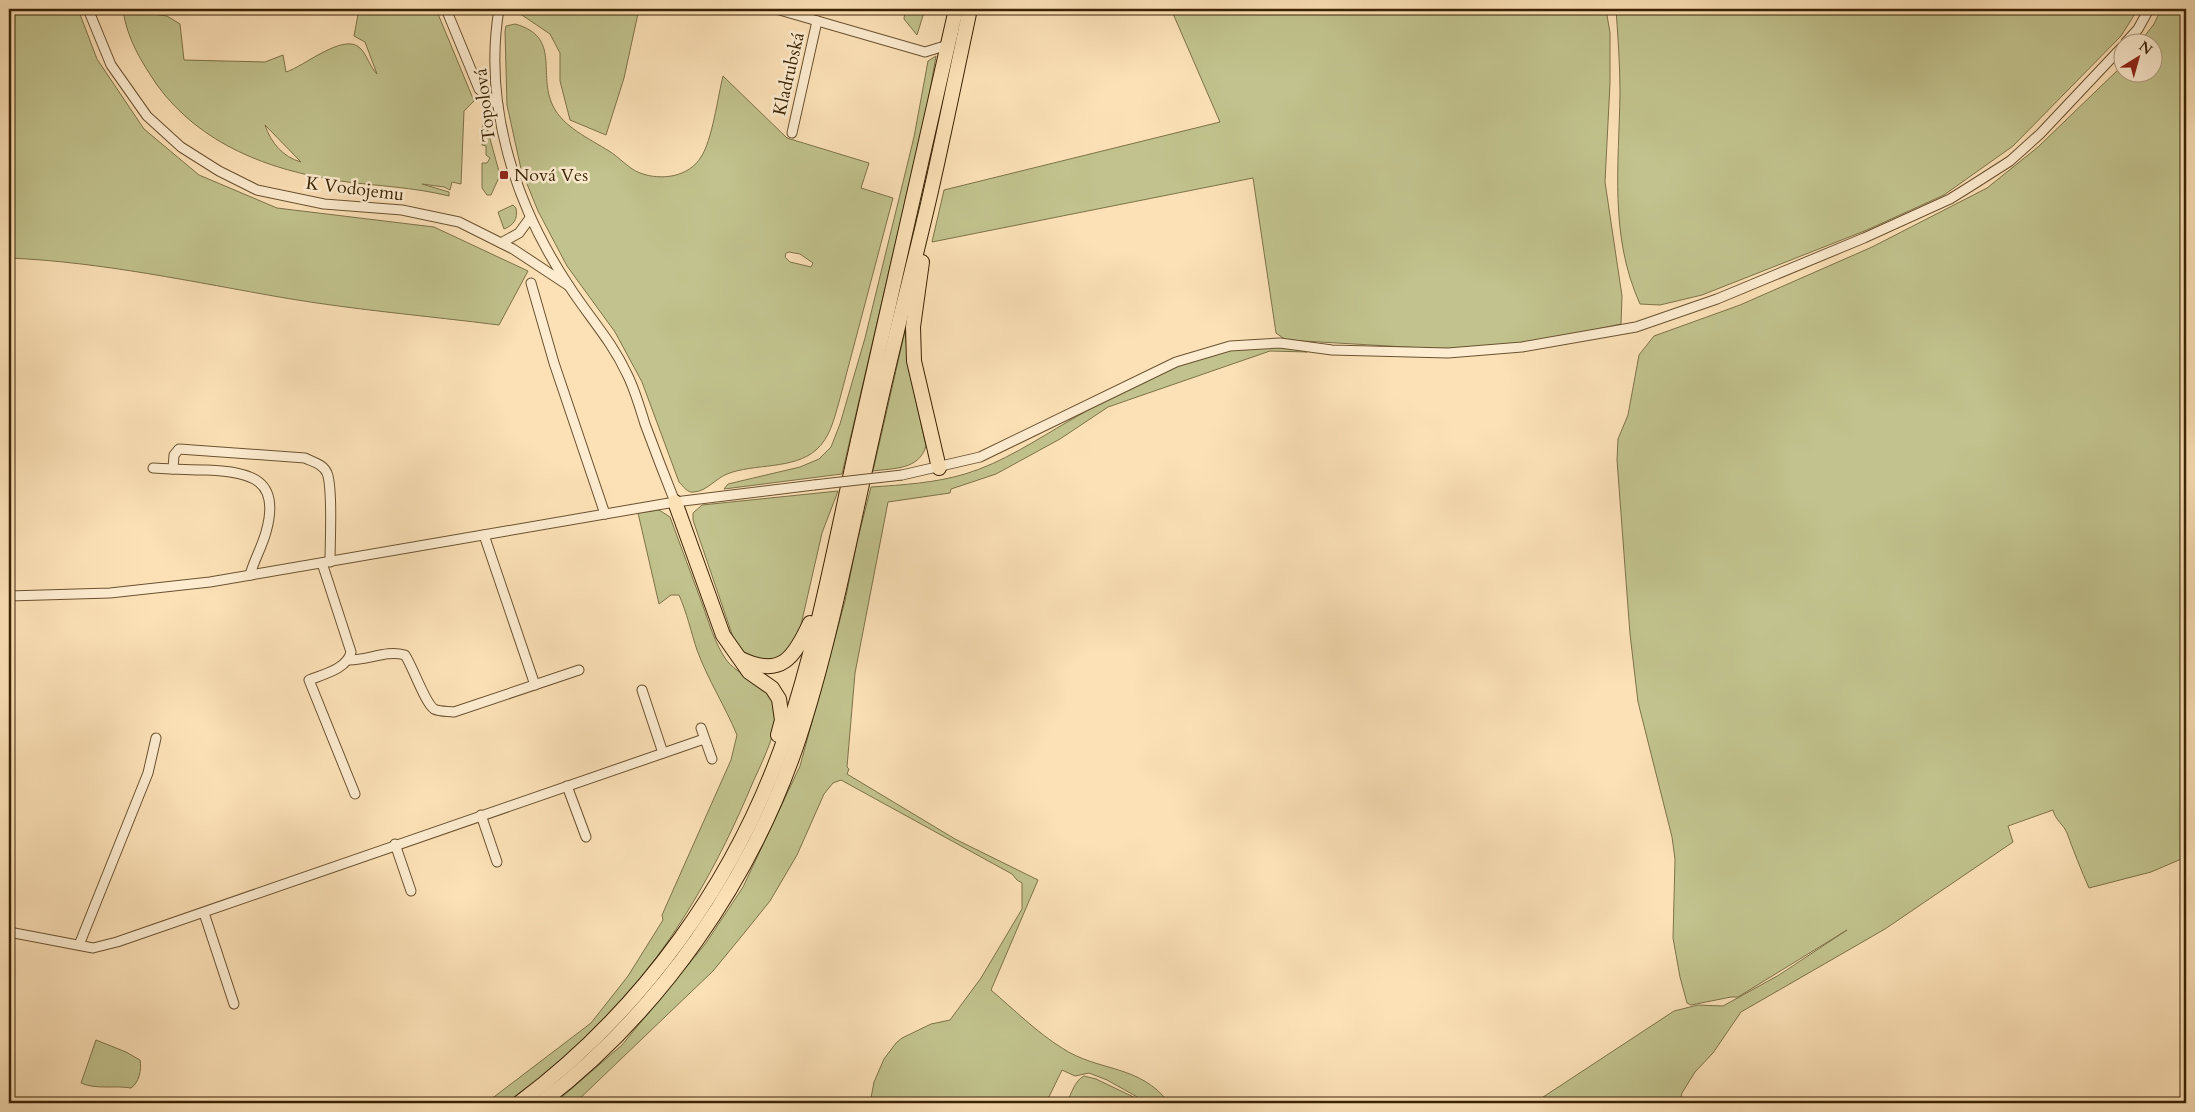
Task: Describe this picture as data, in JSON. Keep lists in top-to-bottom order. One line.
{"streets":{"street":["Kladrubská","Topolová","K Vodojemu"]},"crossings":[["Topolová","K Vodojemu"]],"places":{"transit":["Nová Ves"]},"north":"top right"}
